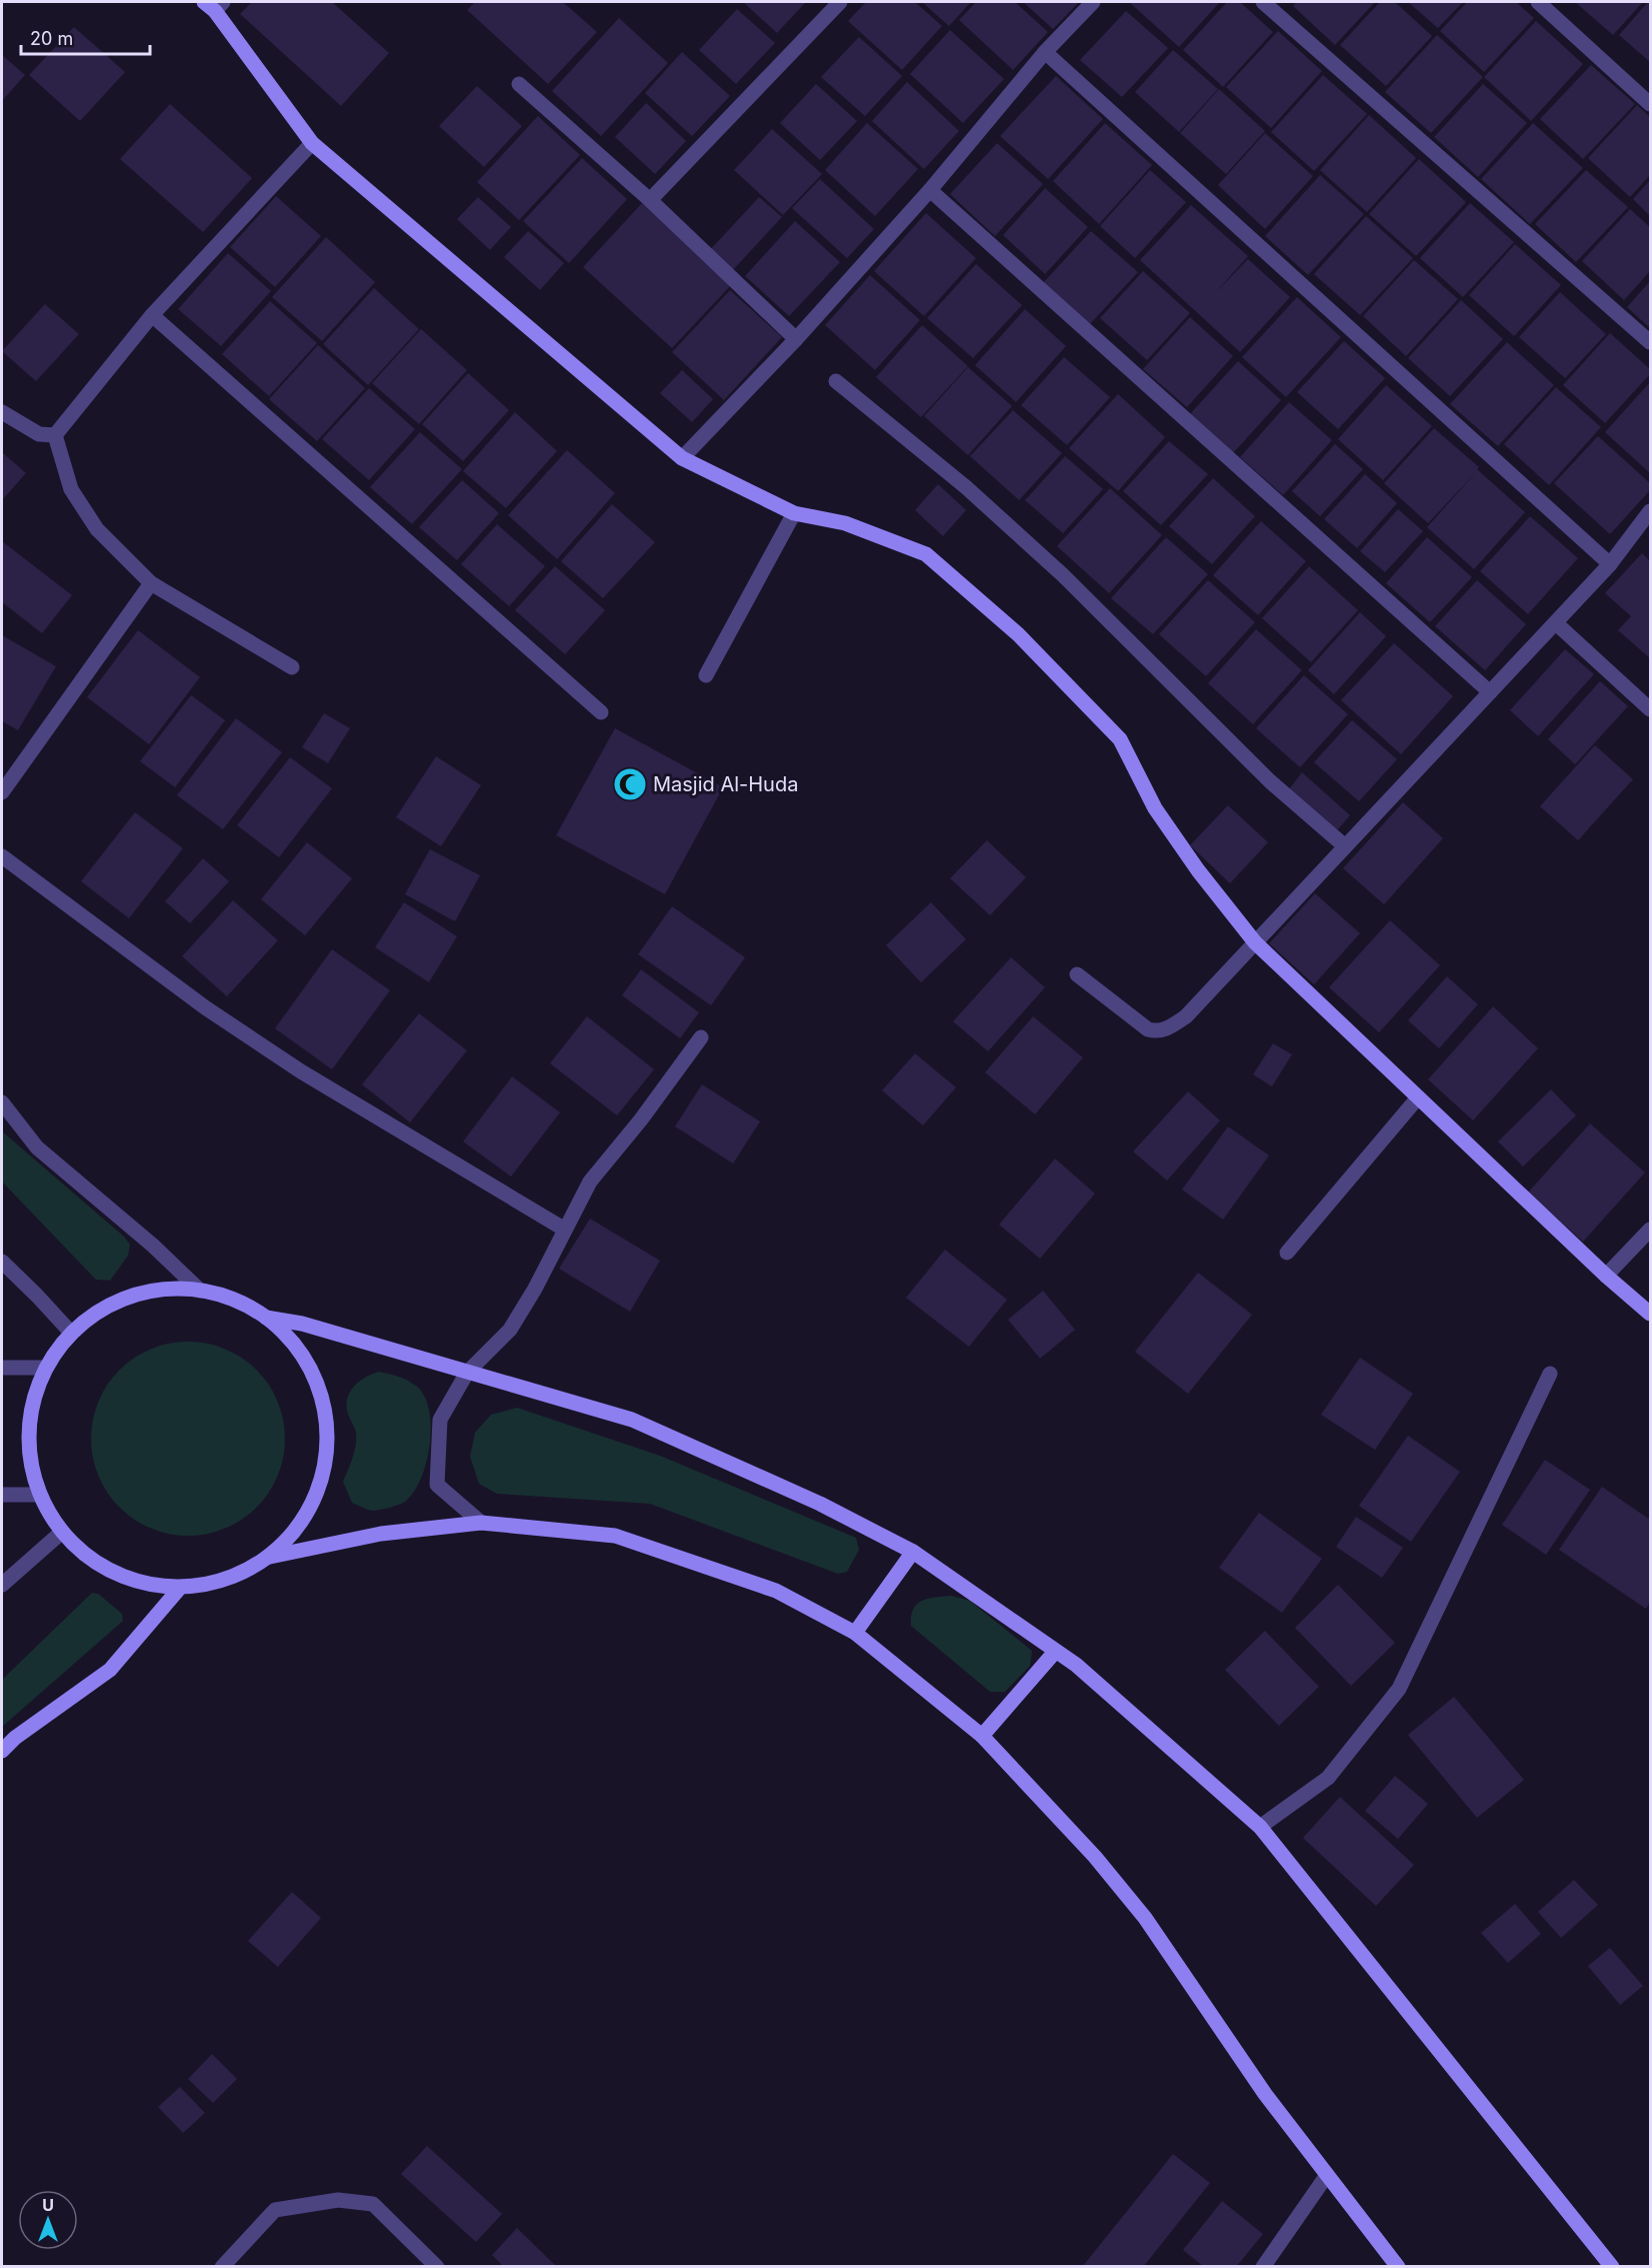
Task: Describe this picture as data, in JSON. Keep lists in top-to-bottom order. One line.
{"places":{"mosque":["Masjid Al-Huda"]},"scale_bar":"20 m","north":"top"}
